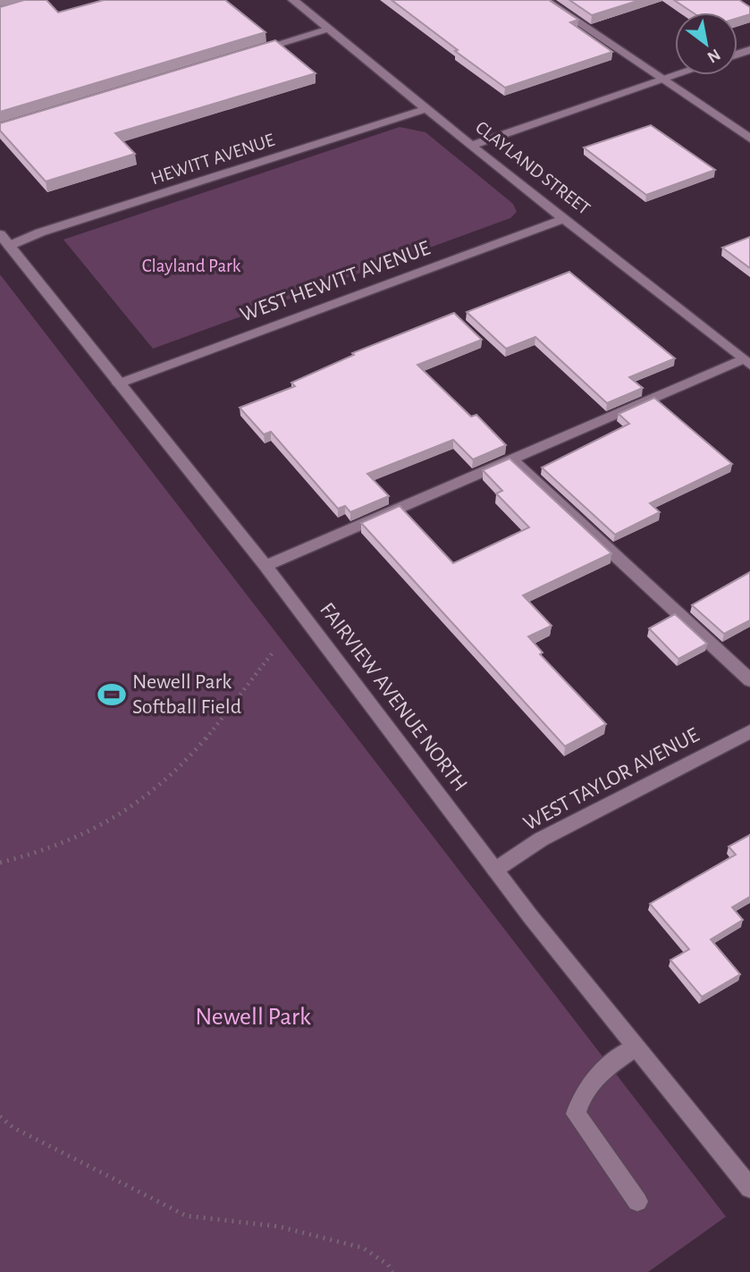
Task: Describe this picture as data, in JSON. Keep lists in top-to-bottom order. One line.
{"streets":{"street":["HEWITT AVENUE","CLAYLAND STREET","WEST HEWITT AVENUE","FAIRVIEW AVENUE NORTH","WEST TAYLOR AVENUE"]},"crossings":[["HEWITT AVENUE","CLAYLAND STREET"],["HEWITT AVENUE","FAIRVIEW AVENUE NORTH"],["CLAYLAND STREET","WEST HEWITT AVENUE"],["WEST HEWITT AVENUE","FAIRVIEW AVENUE NORTH"],["FAIRVIEW AVENUE NORTH","WEST TAYLOR AVENUE"]],"parks":["Clayland Park","Newell Park"],"places":{"sports":["Newell Park Softball Field"]},"north":"bottom right"}
